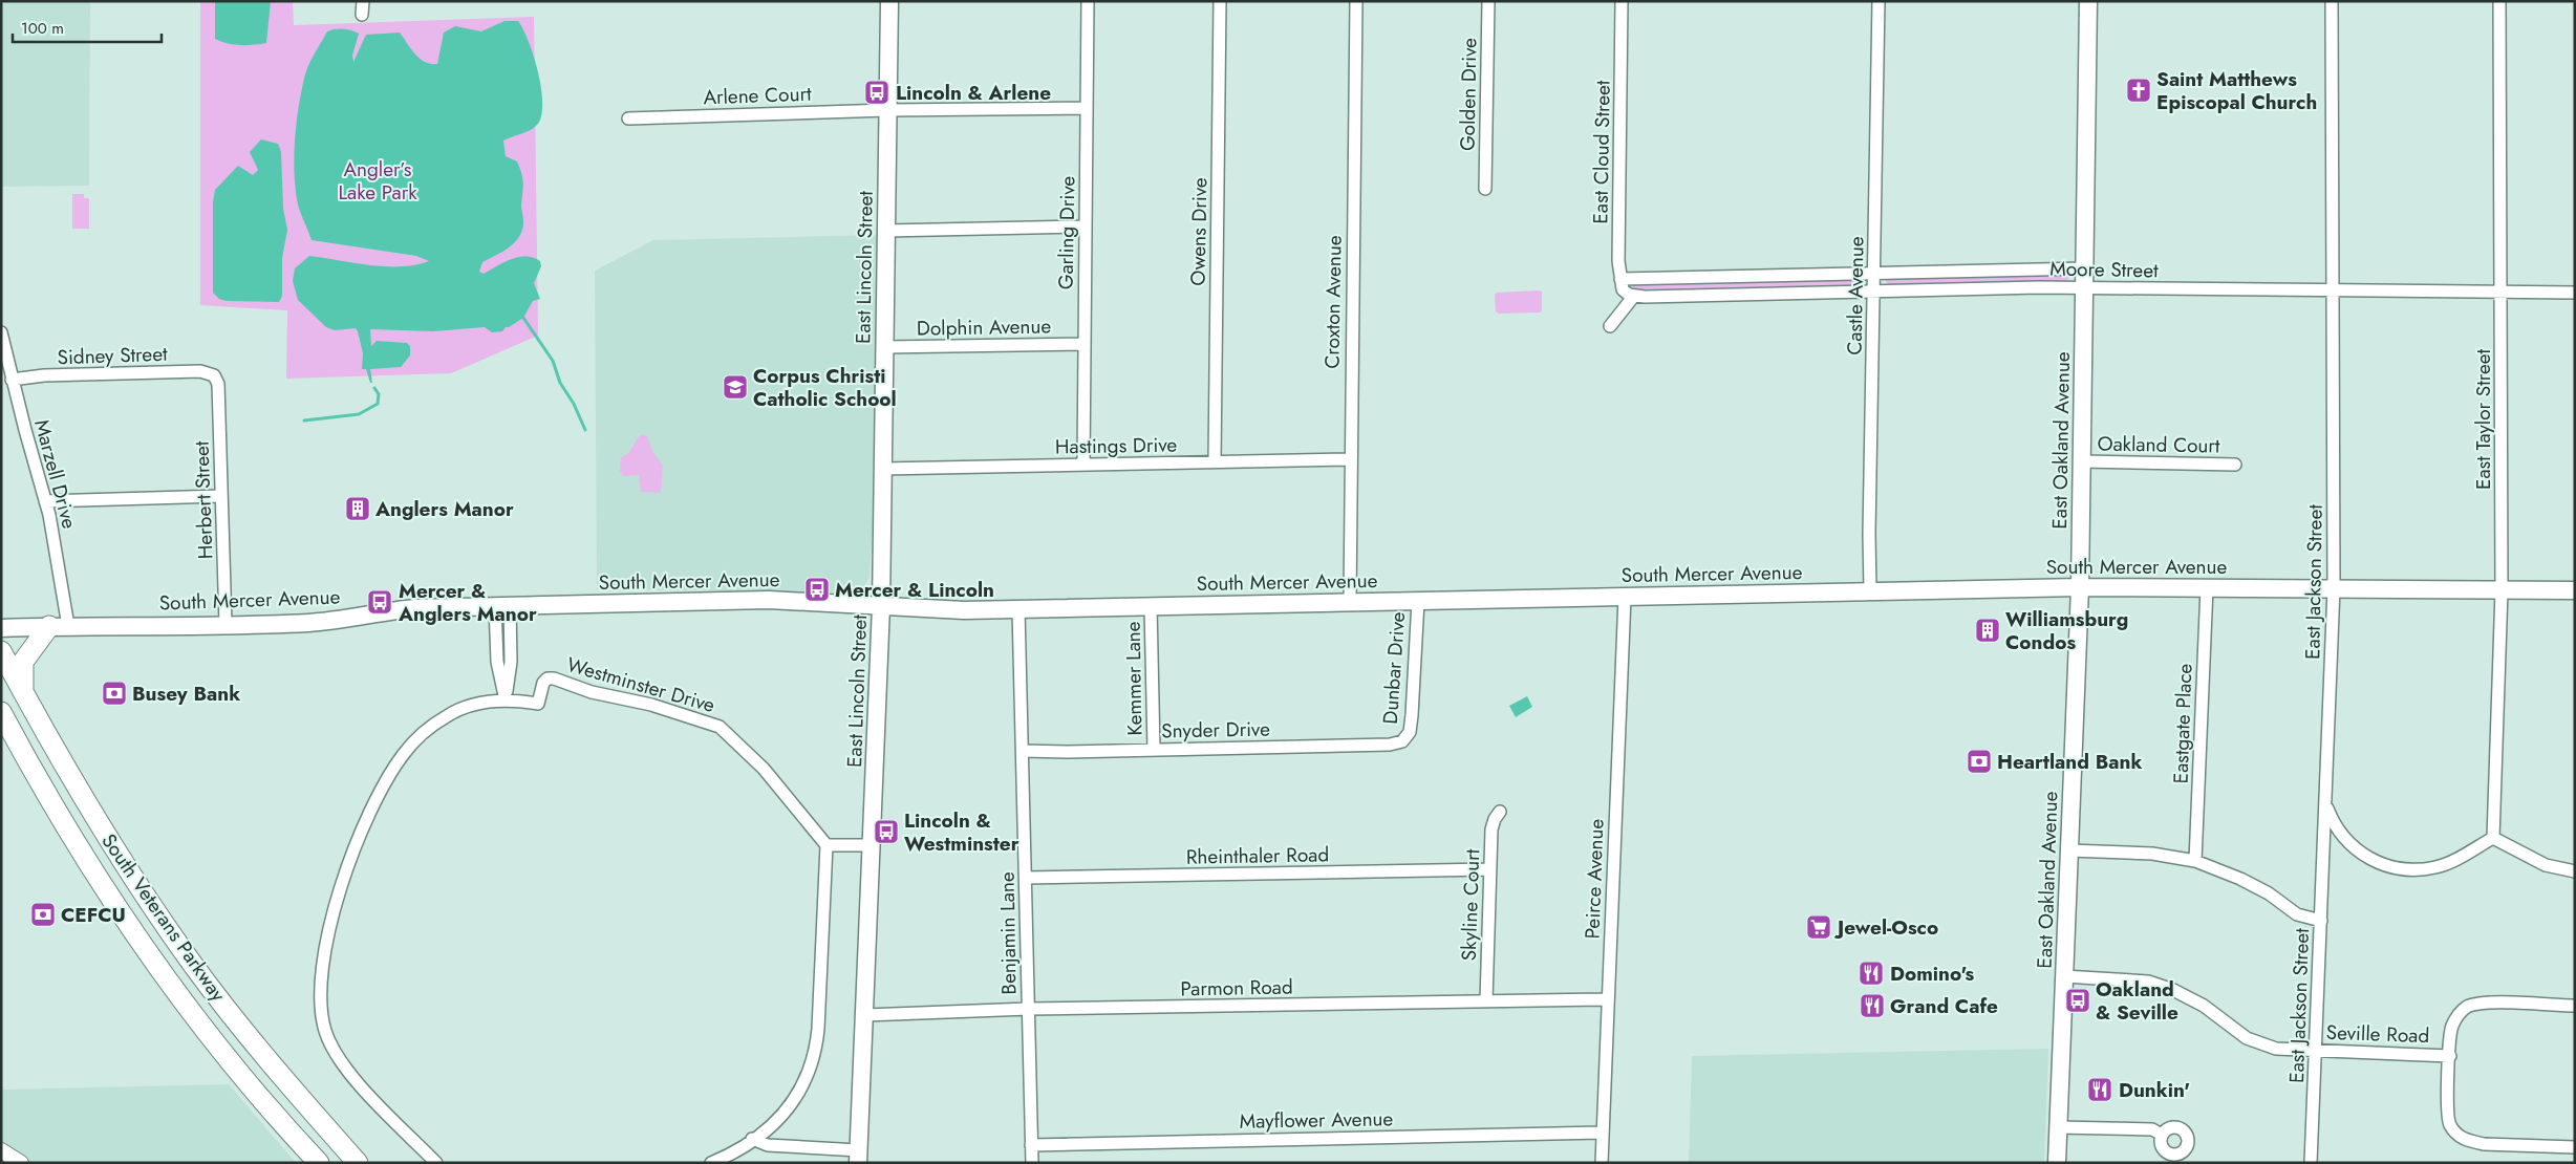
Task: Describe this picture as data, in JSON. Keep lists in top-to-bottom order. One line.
{"streets":{"highway":["South Veterans Parkway"],"main road":["East Lincoln Street","East Oakland Avenue","South Mercer Avenue"],"street":["Golden Drive","Arlene Court","East Cloud Street","Owens Drive","Garling Drive","Moore Street","Castle Avenue","Croxton Avenue","Dolphin Avenue","Sidney Street","East Taylor Street","Oakland Court","Hastings Drive","Marzell Drive","Herbert Street","East Jackson Street","Dunbar Drive","Kemmer Lane","Westminster Drive","Eastgate Place","Snyder Drive","Rheinthaler Road","Peirce Avenue","Skyline Court","Benjamin Lane","Parmon Road","Seville Road","Mayflower Avenue"]},"crossings":[["Arlene Court","Garling Drive"],["Arlene Court","East Lincoln Street"],["East Cloud Street","Moore Street"],["Owens Drive","Hastings Drive"],["Garling Drive","Dolphin Avenue"],["Garling Drive","Hastings Drive"],["East Lincoln Street","Dolphin Avenue"],["East Lincoln Street","Hastings Drive"],["East Lincoln Street","South Mercer Avenue"],["East Lincoln Street","Parmon Road"],["Moore Street","Castle Avenue"],["Moore Street","East Taylor Street"],["Moore Street","East Oakland Avenue"],["Moore Street","East Jackson Street"],["Castle Avenue","South Mercer Avenue"],["Croxton Avenue","Hastings Drive"],["Croxton Avenue","South Mercer Avenue"],["Sidney Street","Marzell Drive"],["Sidney Street","Herbert Street"],["East Taylor Street","South Mercer Avenue"],["East Oakland Avenue","Oakland Court"],["East Oakland Avenue","South Mercer Avenue"],["East Oakland Avenue","Seville Road"],["Marzell Drive","South Mercer Avenue"],["Herbert Street","South Mercer Avenue"],["South Mercer Avenue","East Jackson Street"],["South Mercer Avenue","Dunbar Drive"],["South Mercer Avenue","Kemmer Lane"],["South Mercer Avenue","Eastgate Place"],["South Mercer Avenue","Peirce Avenue"],["South Mercer Avenue","Benjamin Lane"],["East Jackson Street","Seville Road"],["Dunbar Drive","Snyder Drive"],["Kemmer Lane","Snyder Drive"],["Snyder Drive","Benjamin Lane"],["Rheinthaler Road","Skyline Court"],["Rheinthaler Road","Benjamin Lane"],["Peirce Avenue","Parmon Road"],["Peirce Avenue","Mayflower Avenue"],["Skyline Court","Parmon Road"],["Benjamin Lane","Parmon Road"],["Benjamin Lane","Mayflower Avenue"]],"parks":["Angler’s Lake Park"],"places":{"church":["Saint Matthews Episcopal Church"],"bus stop":["Lincoln & Arlene","Mercer & Lincoln","Mercer & Anglers Manor","Lincoln & Westminster","Oakland & Seville"],"school or university":["Corpus Christi Catholic School"],"building":["Anglers Manor","Williamsburg Condos"],"bank":["Busey Bank","Heartland Bank","CEFCU"],"supermarket":["Jewel-Osco"],"restaurant":["Domino's","Grand Cafe","Dunkin'"]},"scale_bar":"100 m"}
